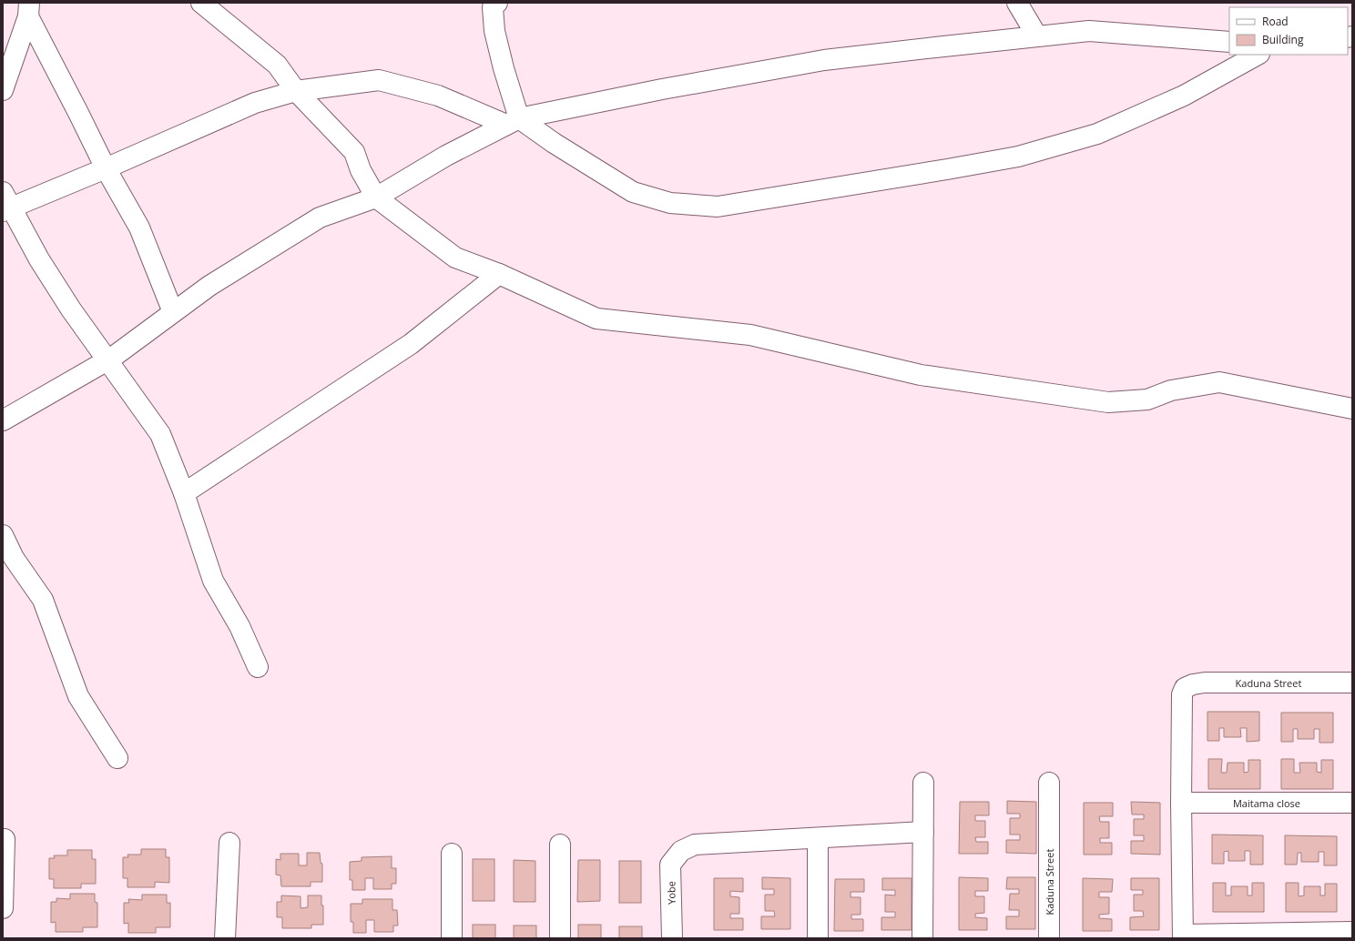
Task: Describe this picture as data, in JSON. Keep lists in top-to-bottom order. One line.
{"streets":{"street":["Kaduna Street","Maitama close","Yobe"]},"crossings":[["Kaduna Street","Maitama close"]],"legend":["Road","Building"]}
